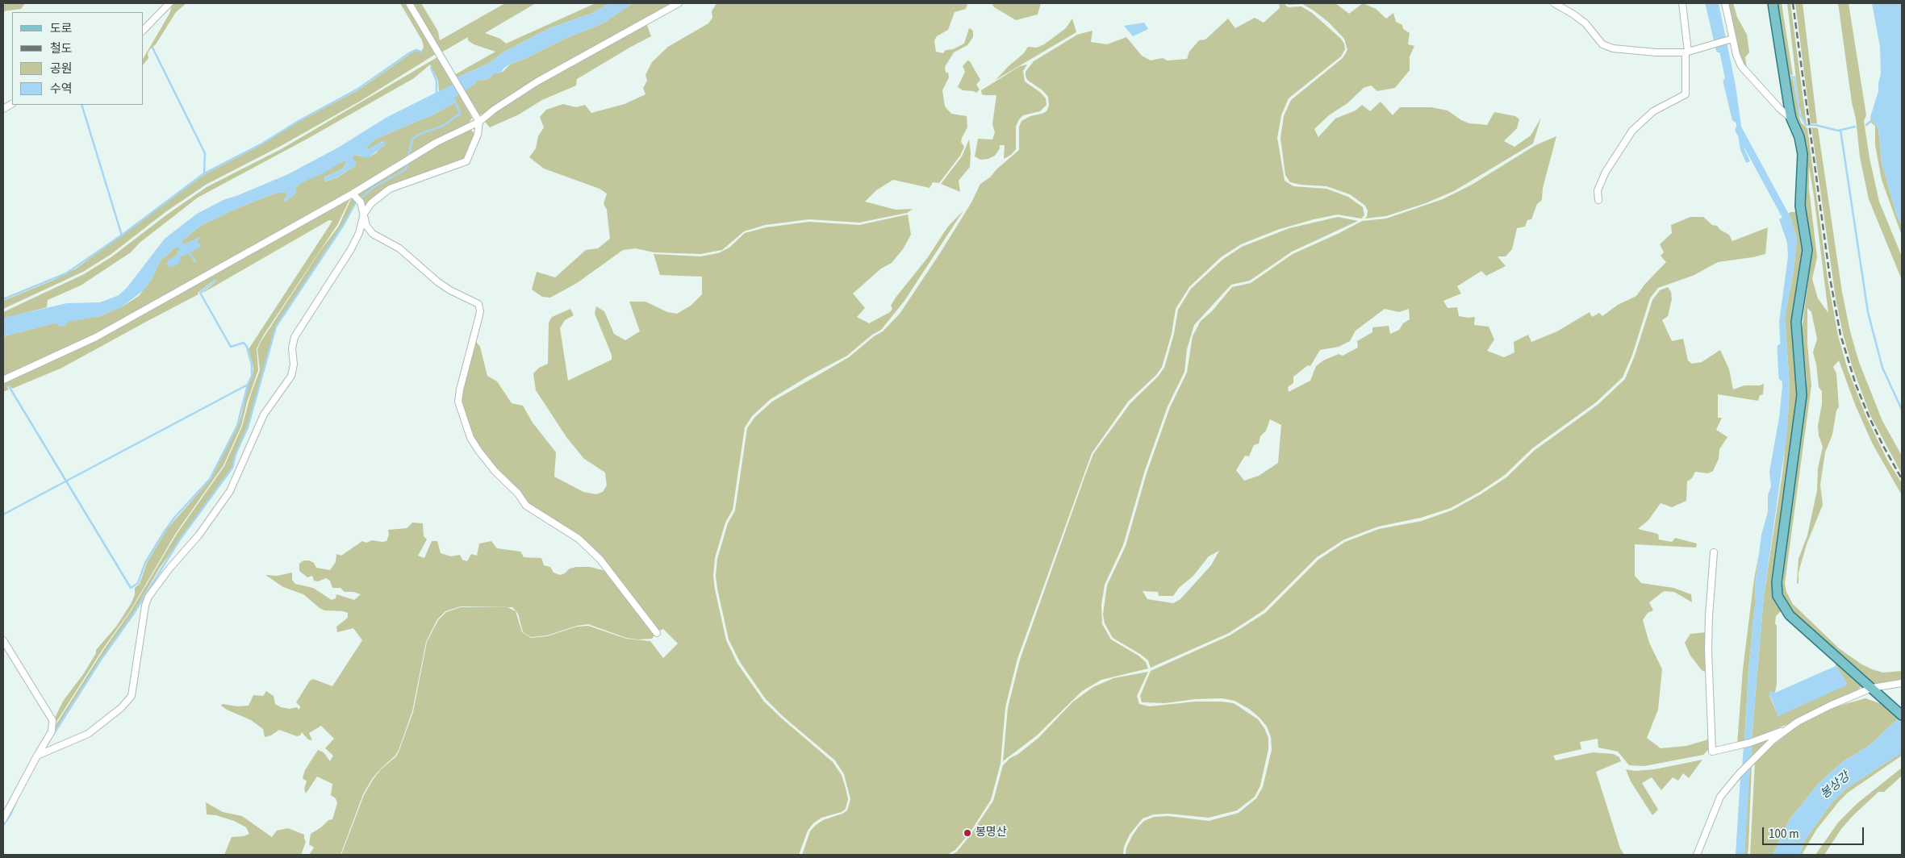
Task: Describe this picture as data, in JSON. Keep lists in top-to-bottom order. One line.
{"water":["봉상강"],"places":["봉명산"],"legend":["도로","철도","공원","수역"],"scale_bar":"100 m"}
